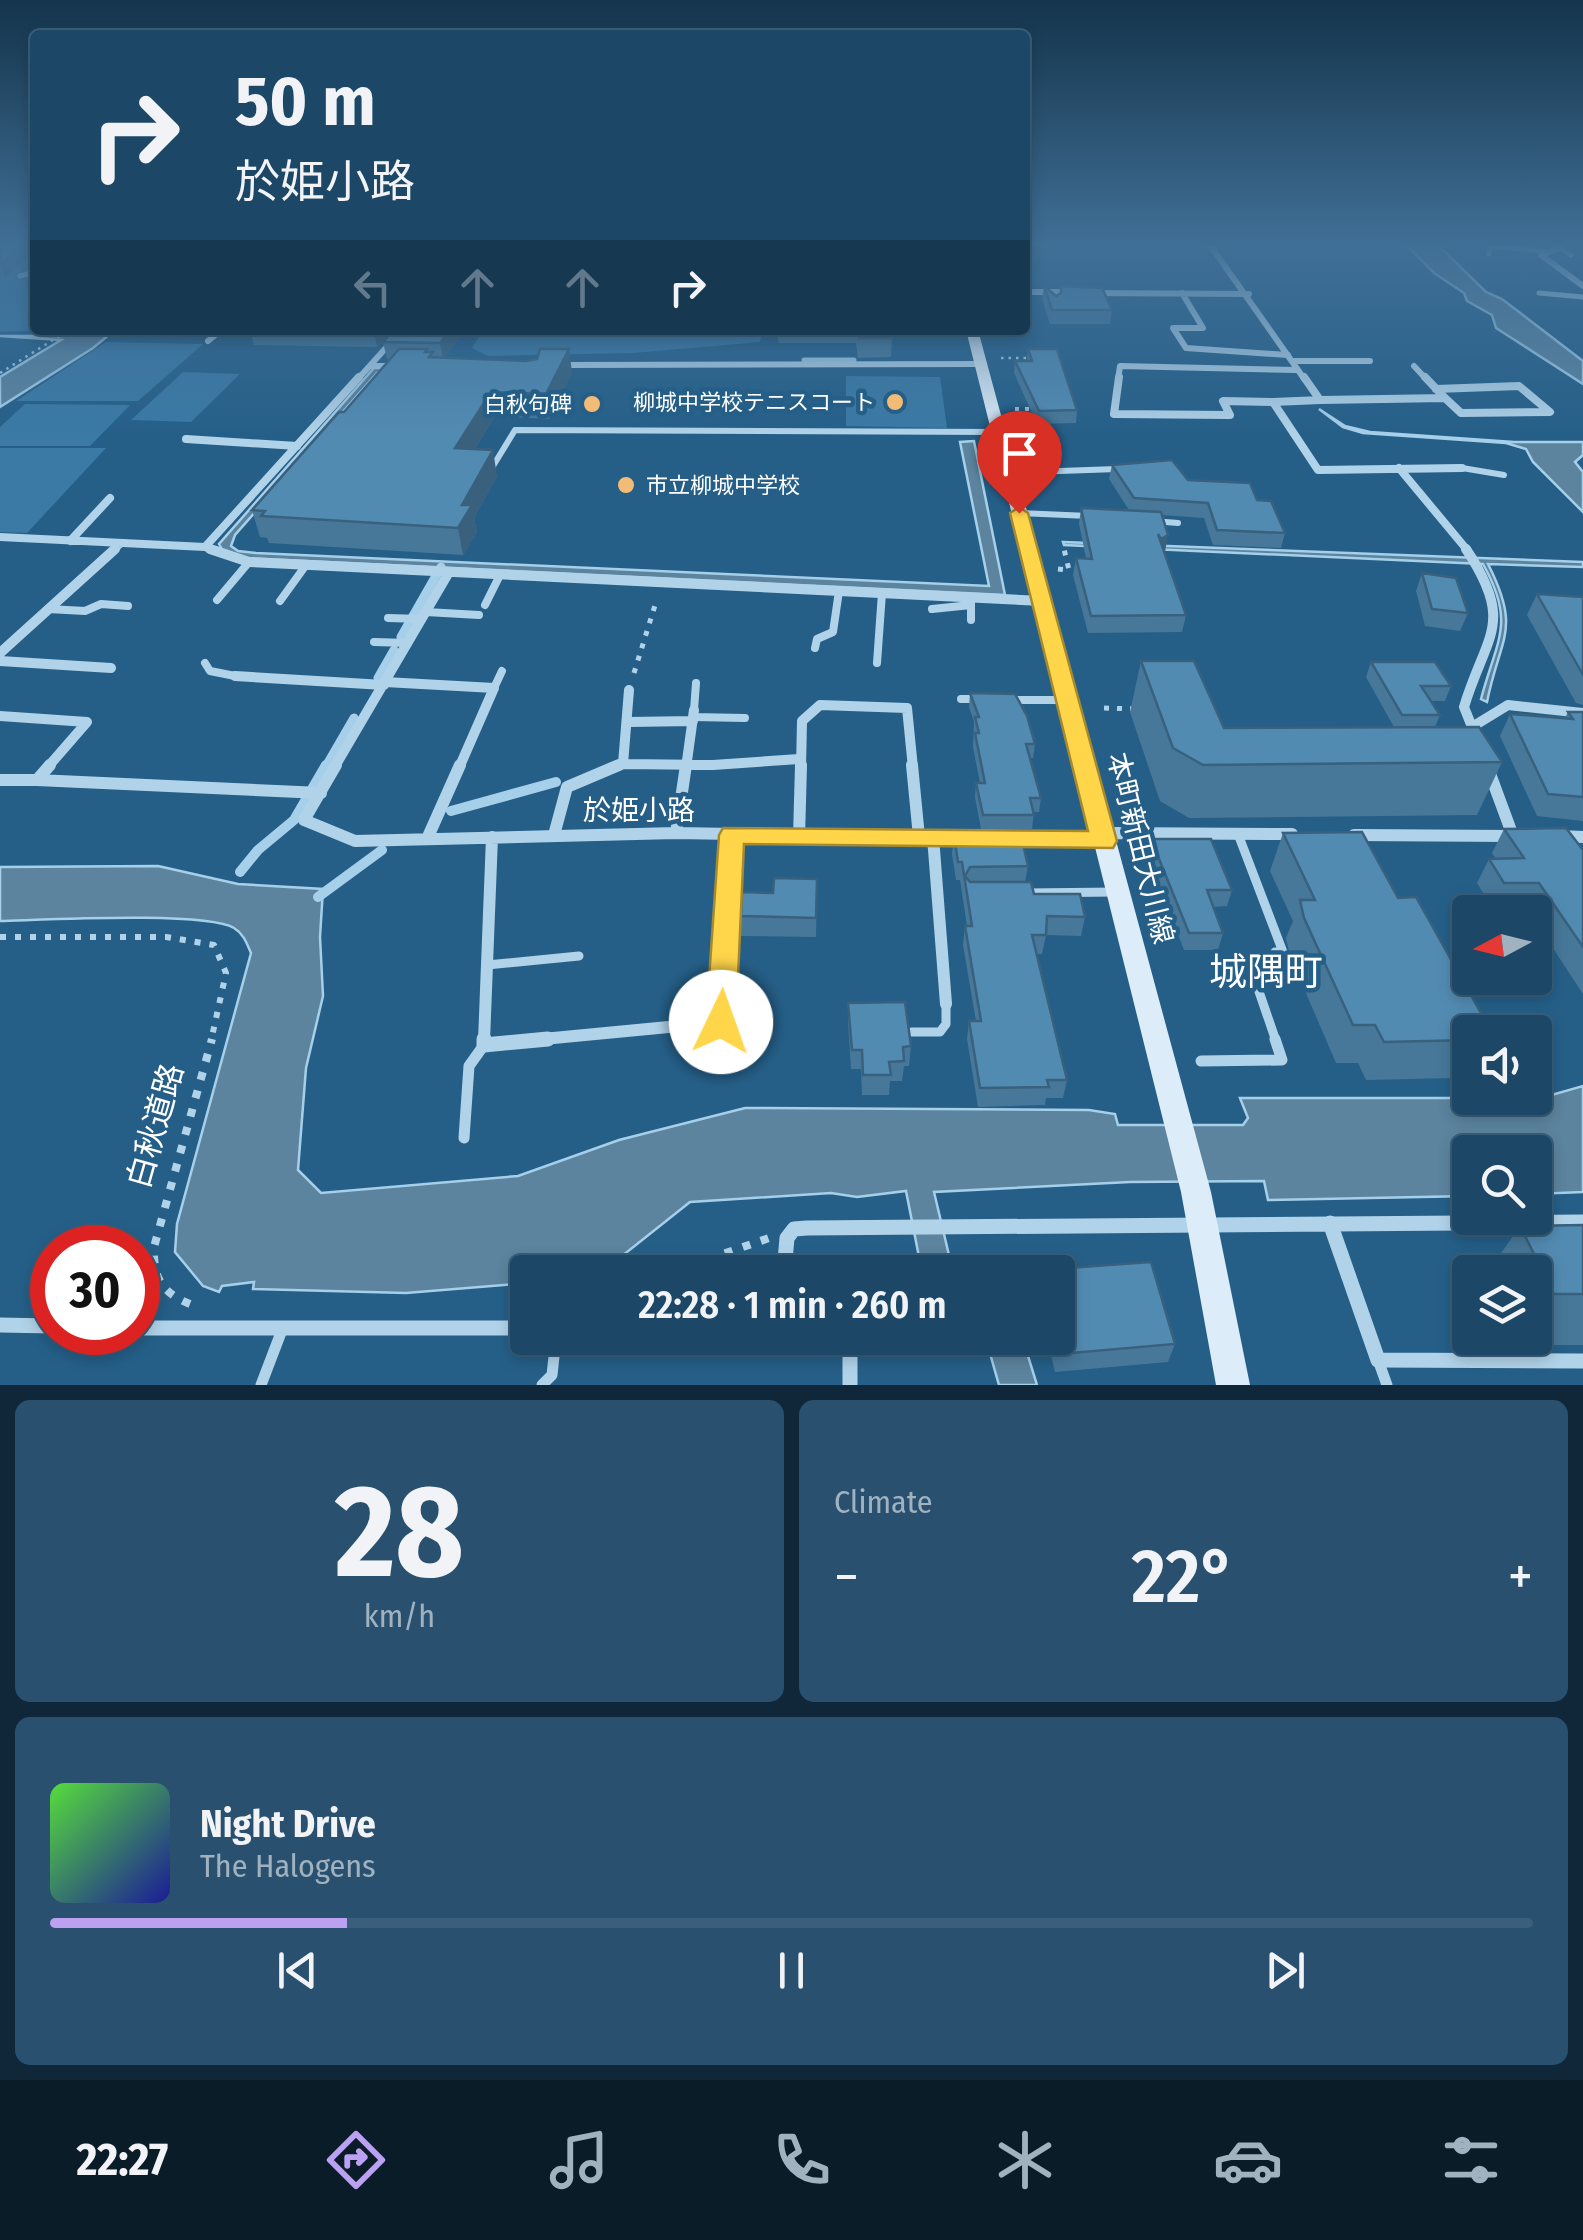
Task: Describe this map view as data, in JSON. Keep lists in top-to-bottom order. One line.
{"streets":{"main road":["本町新田大川線"],"street":["於姫小路"],"path":["白秋道路"]},"districts":["城隅町"],"places":["柳城中学校テニスコート","白秋句碑","市立柳城中学校"],"north":"left","page":{"turn":["50 m","於姫小路"],"limit":"30","trip":"22:28 · 1 min · 260 m","tile":[["28","km/h"],"Climate"],"heat":["−","22°","+"],"song":["Night Drive","The Halogens"],"tabs":"22:27"}}
